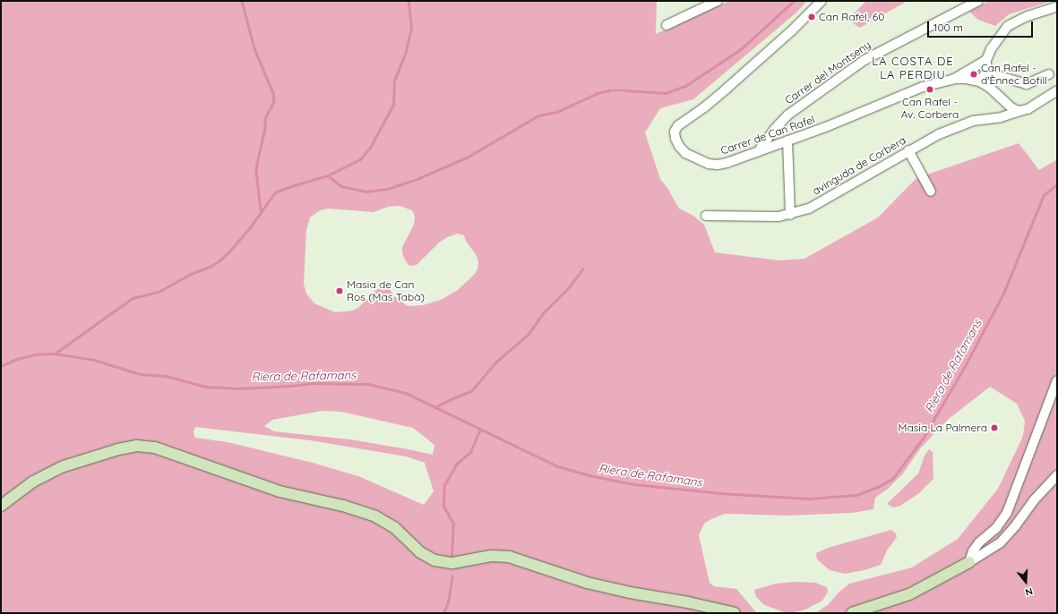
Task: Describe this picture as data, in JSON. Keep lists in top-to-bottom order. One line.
{"streets":{"street":["Carrer del Montseny","Carrer de Can Rafel","avinguda de Corbera"]},"crossings":[["Carrer del Montseny","Carrer de Can Rafel"],["Carrer de Can Rafel","avinguda de Corbera"]],"districts":["LA COSTA DE LA PERDIU"],"water":["Riera de Rafamans"],"places":["Can Rafel, 60","Can Rafel - d'Ènnec Bofill","Can Rafel - Av. Corbera","Masia de Can Ros (Mas Tabà)","Masia La Palmera"],"scale_bar":"100 m","north":"bottom"}
